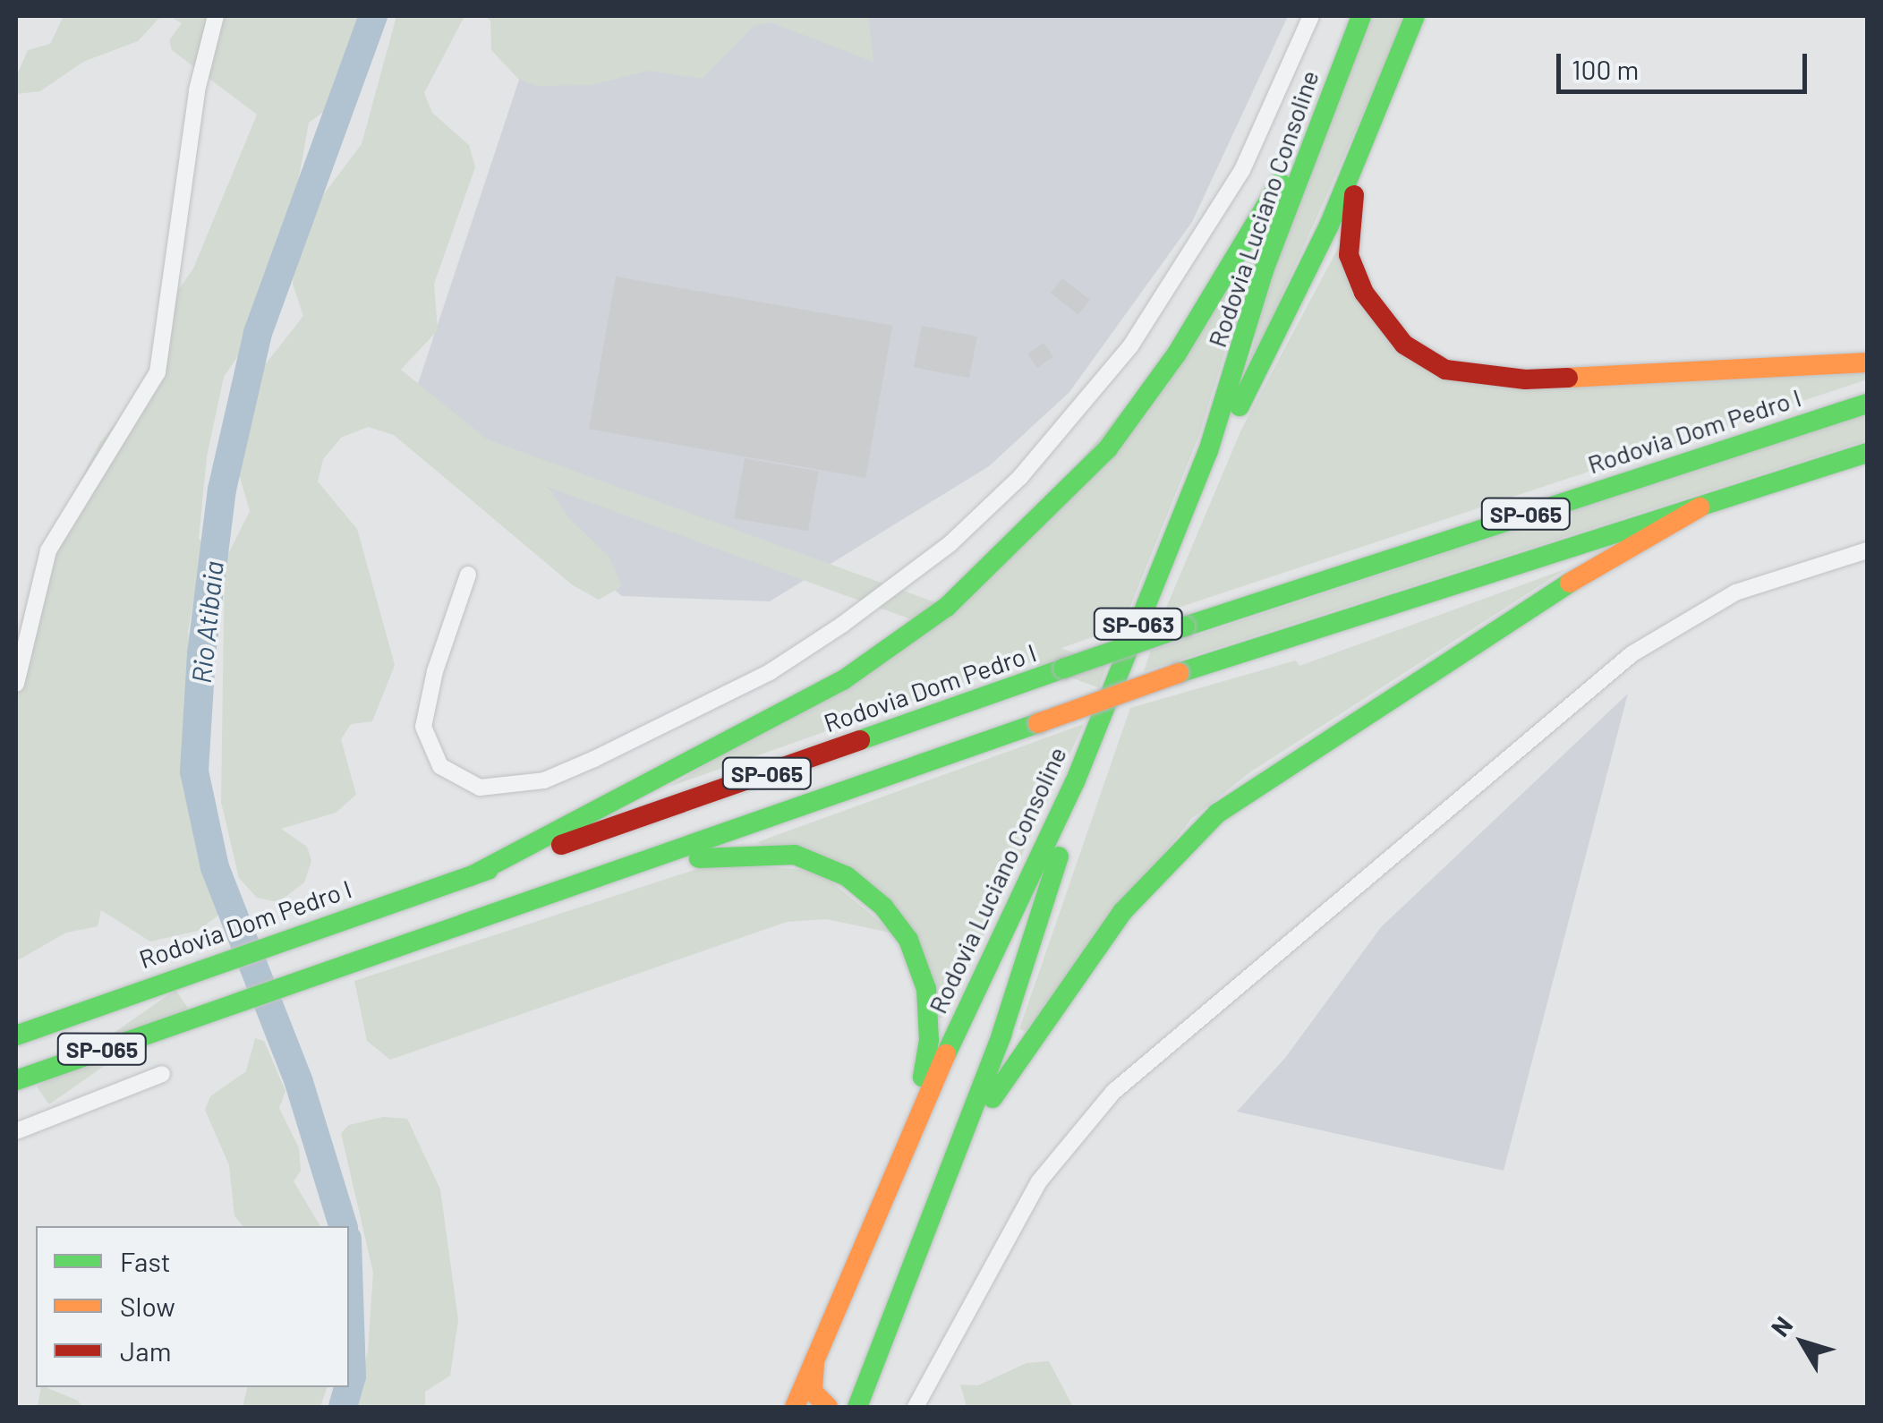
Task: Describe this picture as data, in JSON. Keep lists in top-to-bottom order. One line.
{"streets":{"highway":["Rodovia Luciano Consoline","Rodovia Dom Pedro I","SP-065","SP-063"]},"water":["Rio Atibaia"],"legend":["Fast","Slow","Jam"],"scale_bar":"100 m","north":"top left"}
